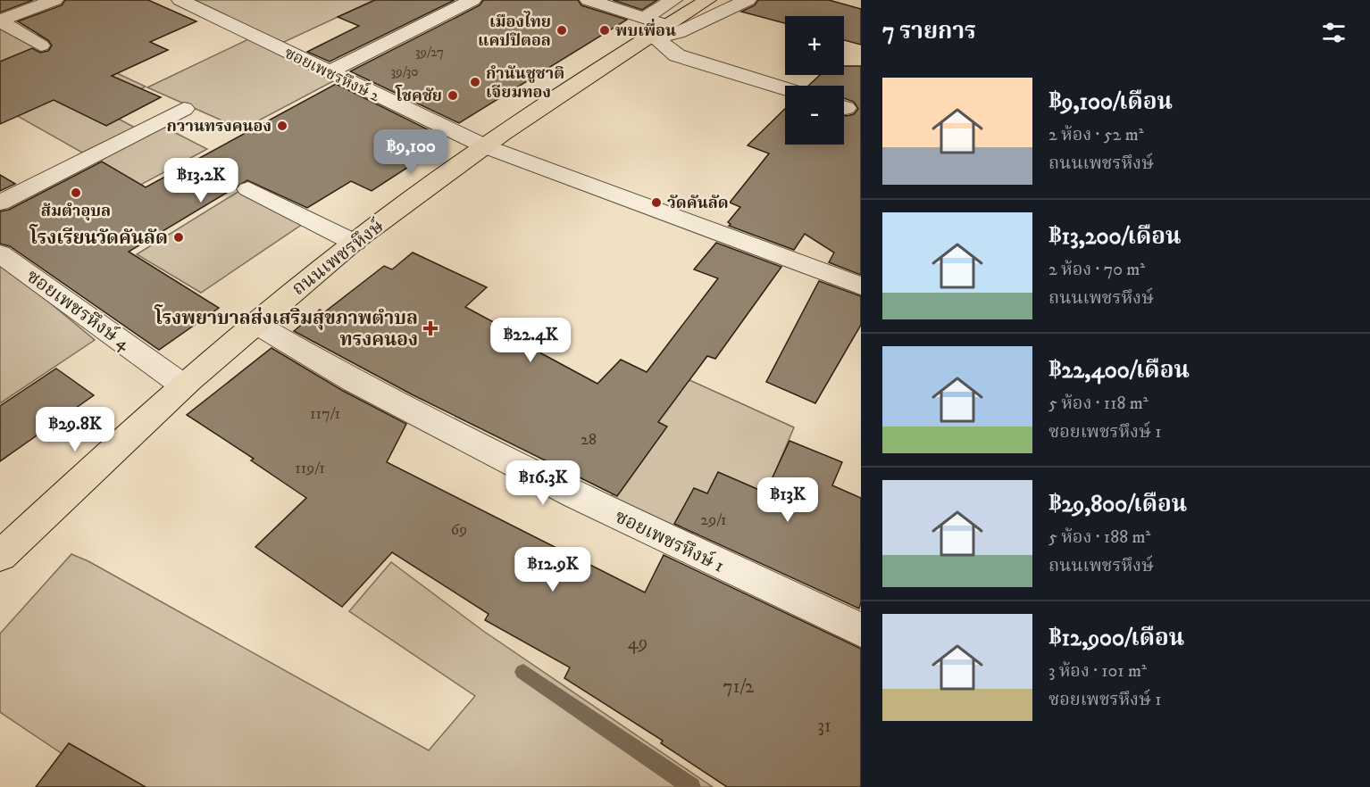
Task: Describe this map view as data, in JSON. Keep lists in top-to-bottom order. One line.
{"streets":{"main road":["ถนนเพชรหึงษ์"],"street":["ซอยเพชรหึงษ์ 2","ซอยเพชรหึงษ์ 4","ซอยเพชรหึงษ์ 1"]},"crossings":[["ซอยเพชรหึงษ์ 2","ถนนเพชรหึงษ์"],["ถนนเพชรหึงษ์","ซอยเพชรหึงษ์ 4"],["ถนนเพชรหึงษ์","ซอยเพชรหึงษ์ 1"]],"places":{"other":["เมืองไทย แคปปิตอล","พบเพื่อน","กำนันชูชาติ เจียมทอง","โชคชัย","กวานทรงคนอง","ส้มตำอุบล","วัดคันลัด","โรงเรียนวัดคันลัด"],"health":["โรงพยาบาลส่งเสริมสุขภาพตำบล ทรงคนอง"]},"house_numbers":["39/27","39/30","117/1","28","119/1","29/1","69","49","71/2","31"],"page":{"heading":"7 รายการ","map_buttons":["+","−"],"list":[{"name":"฿9,100/เดือน","note":"2 ห้อง · 52 m² · ถนนเพชรหึงษ์"},{"name":"฿13,200/เดือน","note":"2 ห้อง · 70 m² · ถนนเพชรหึงษ์"},{"name":"฿22,400/เดือน","note":"5 ห้อง · 118 m² · ซอยเพชรหึงษ์ 1"},{"name":"฿29,800/เดือน","note":"5 ห้อง · 188 m² · ถนนเพชรหึงษ์"},{"name":"฿12,900/เดือน","note":"3 ห้อง · 101 m² · ซอยเพชรหึงษ์ 1"}],"price":["฿9,100","฿13.2K","฿22.4K","฿29.8K","฿16.3K","฿13K","฿12.9K"]}}
